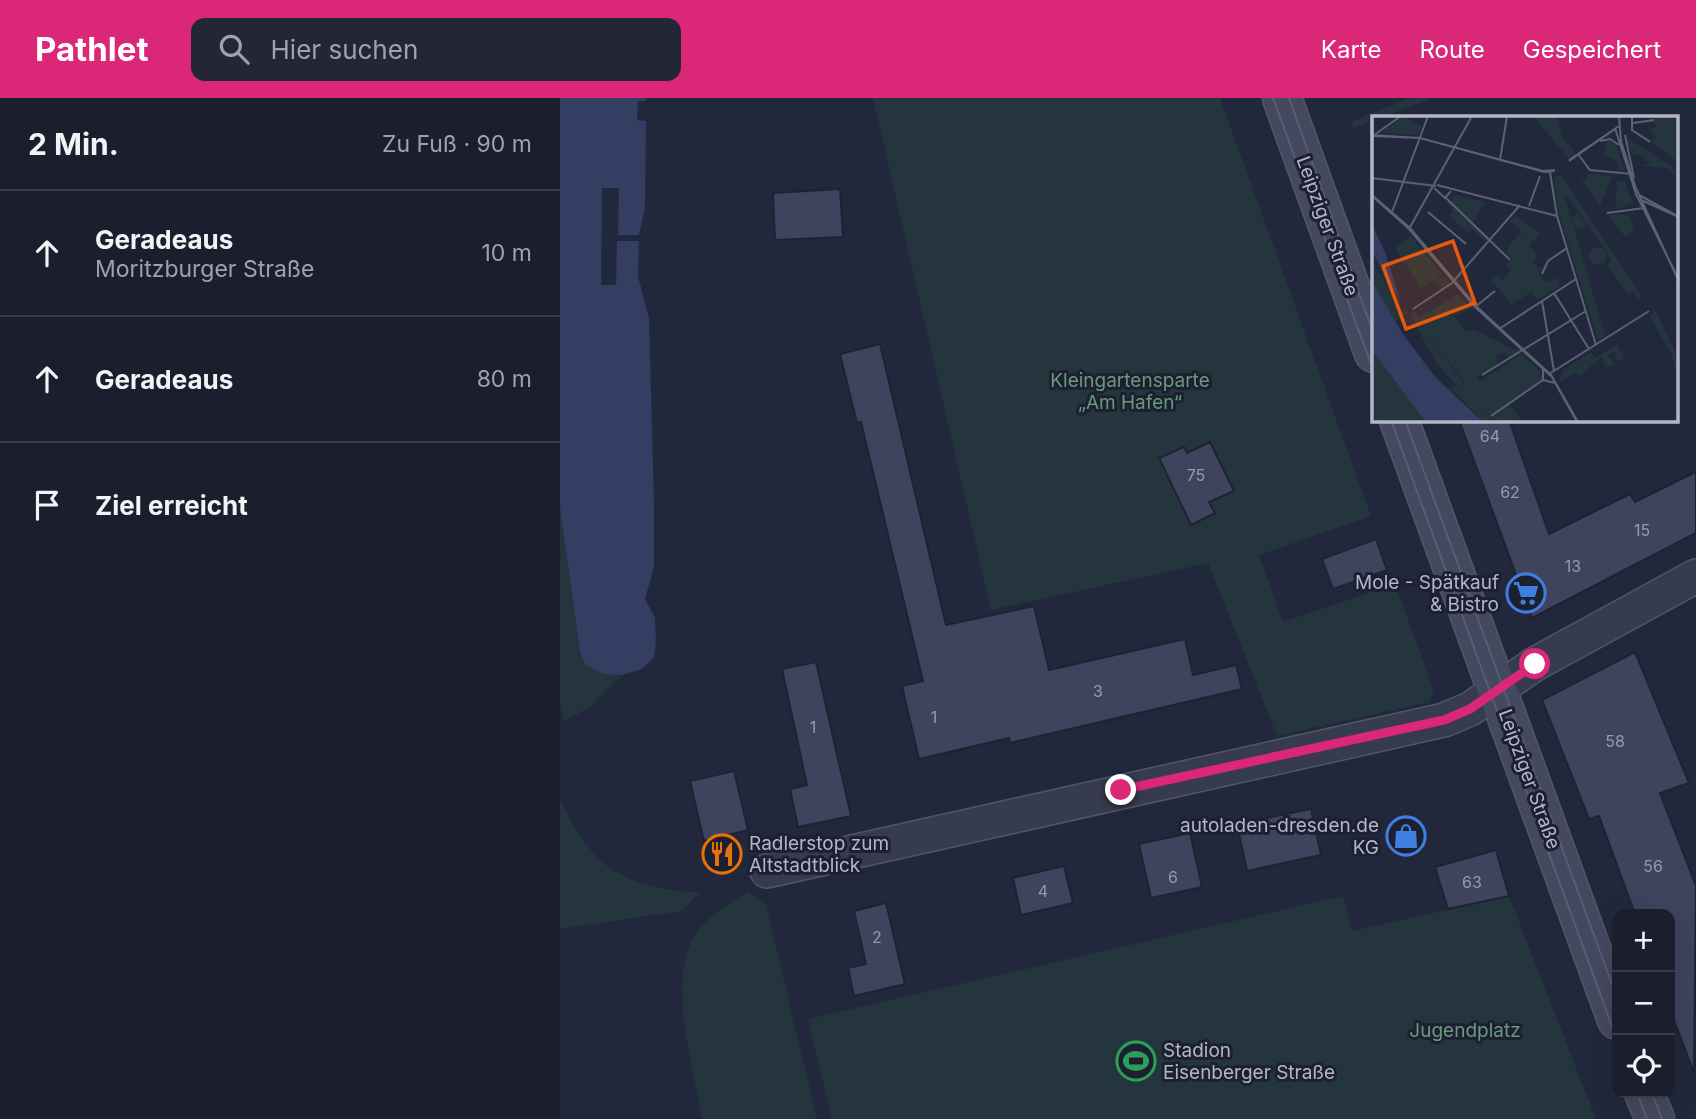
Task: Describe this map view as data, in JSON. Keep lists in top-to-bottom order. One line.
{"streets":{"main road":["Leipziger Straße"]},"parks":["Kleingartensparte „Am Hafen“","Jugendplatz"],"places":{"supermarket":["Mole - Spätkauf & Bistro"],"shop":["autoladen-dresden.de KG"],"restaurant":["Radlerstop zum Altstadtblick"],"sports":["Stadion Eisenberger Straße"]},"house_numbers":["64","75","62","15","13","3","1","1","58","56","6","63","4","2"],"page":{"header":"Pathlet","search":"Hier suchen","nav":["Karte","Route","Gespeichert"],"heading":["2 Min.","Zu Fuß · 90 m"],"list":[["Geradeaus","Moritzburger Straße","10 m"],["Geradeaus","80 m"],"Ziel erreicht"],"map_buttons":["+","−"]}}
